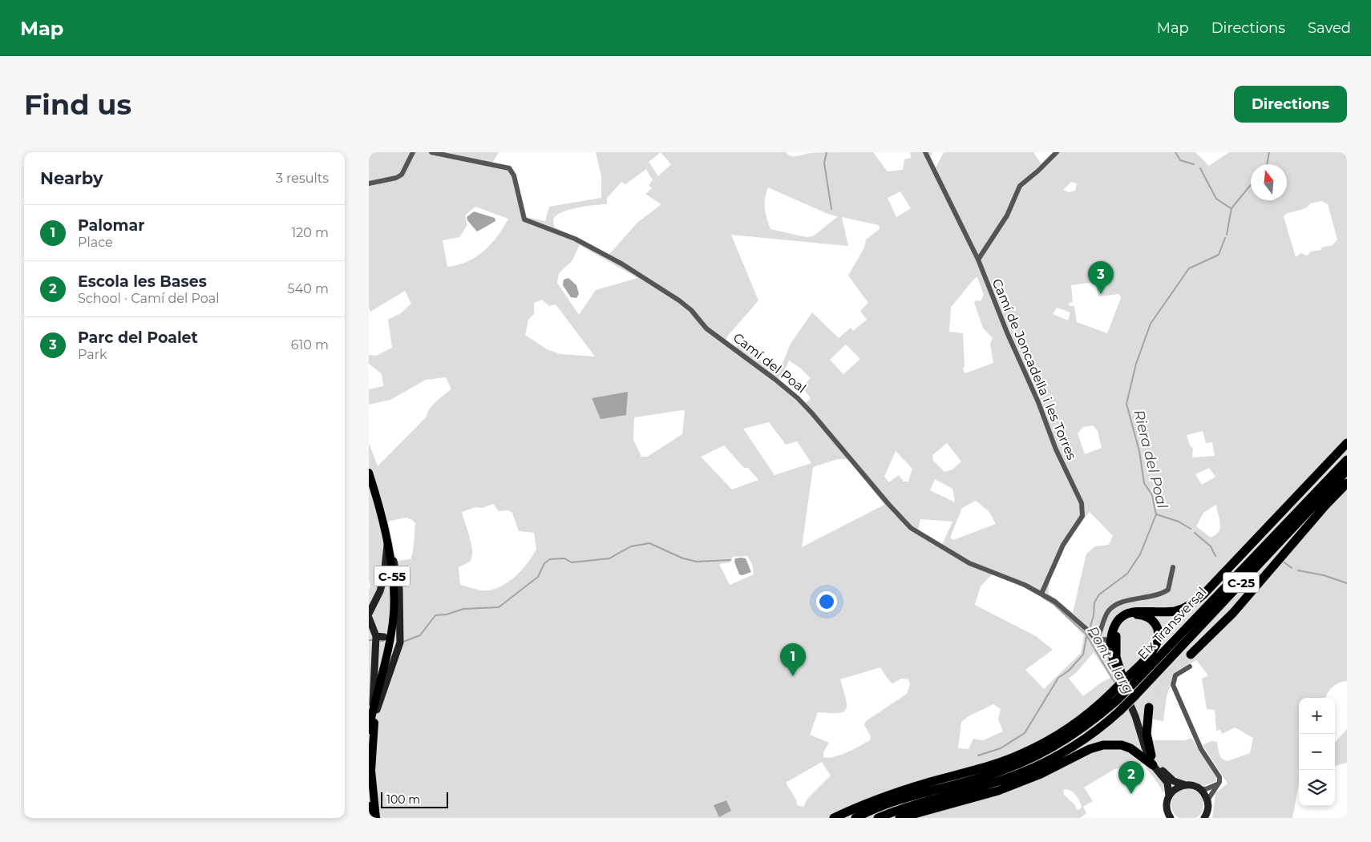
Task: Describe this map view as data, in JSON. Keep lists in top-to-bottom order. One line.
{"streets":{"highway":["C-25","Eix Transversal"],"main road":["C-55"],"street":["Camí del Poal","Camí de Joncadella i les Torres"]},"crossings":[["Camí del Poal","Camí de Joncadella i les Torres"],["Camí del Poal","Eix Transversal"]],"water":["Riera del Poal","Pont Llarg"],"scale_bar":"100 m","north":"top","page":{"header":"Map","nav":["Map","Directions","Saved"],"buttons":"Directions","title":"Find us","heading":["Nearby","3 results"],"list":[{"mark":"1","name":"Palomar","note":"Place","value":"120 m"},{"mark":"2","name":"Escola les Bases","note":"School · Camí del Poal","value":"540 m"},{"mark":"3","name":"Parc del Poalet","note":"Park","value":"610 m"}],"pins":["3","1","2"],"map_buttons":["+","−"],"scale":"100 m"}}
